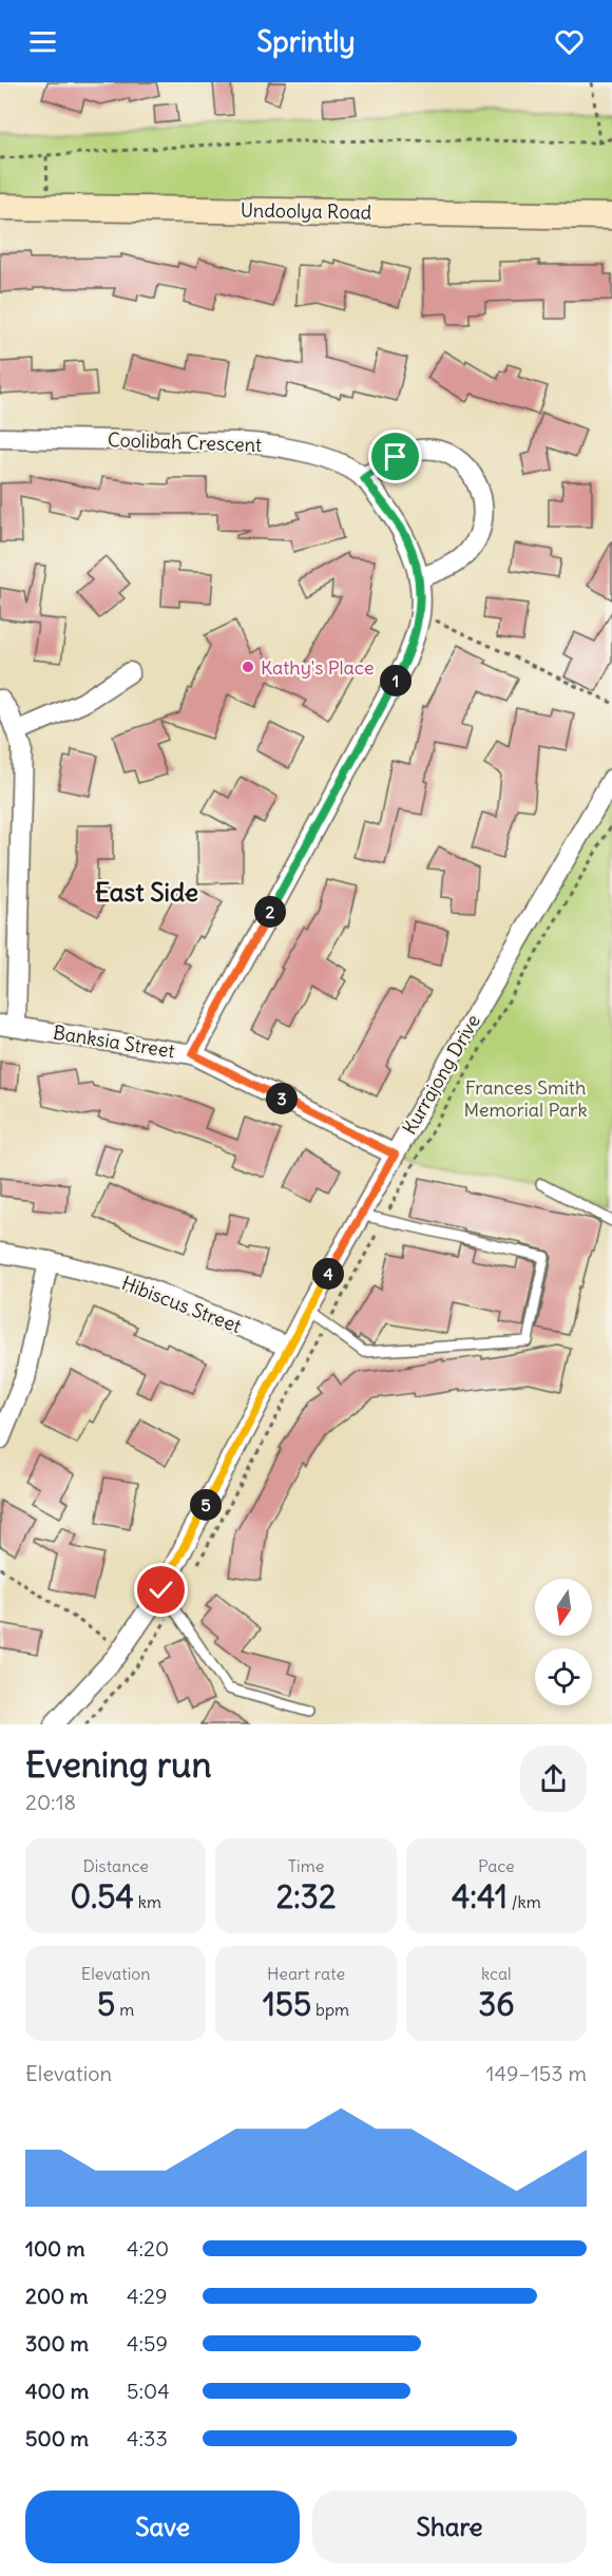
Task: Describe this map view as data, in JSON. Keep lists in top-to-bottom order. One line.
{"streets":{"main road":["Undoolya Road"],"street":["Coolibah Crescent","Banksia Street","Kurrajong Drive","Hibiscus Street"]},"crossings":[["Coolibah Crescent","Banksia Street"],["Banksia Street","Kurrajong Drive"],["Kurrajong Drive","Hibiscus Street"]],"districts":["East Side"],"parks":["Frances Smith Memorial Park"],"places":["Kathy's Place"],"north":"bottom","page":{"header":"Sprintly","pins":["1","2","3","4","5"],"heading":["Evening run","20:18"],"stats":[["Distance","0.54 km"],["Time","2:32"],["Pace","4:41 /km"],["Elevation","5 m"],["Heart rate","155 bpm"],["kcal","36"]],"chart":["Elevation","149–153 m"],"list":[{"name":"100 m","note":"4:20"},{"name":"200 m","note":"4:29"},{"name":"300 m","note":"4:59"},{"name":"400 m","note":"5:04"},{"name":"500 m","note":"4:33"}],"buttons":["Save","Share"]}}
